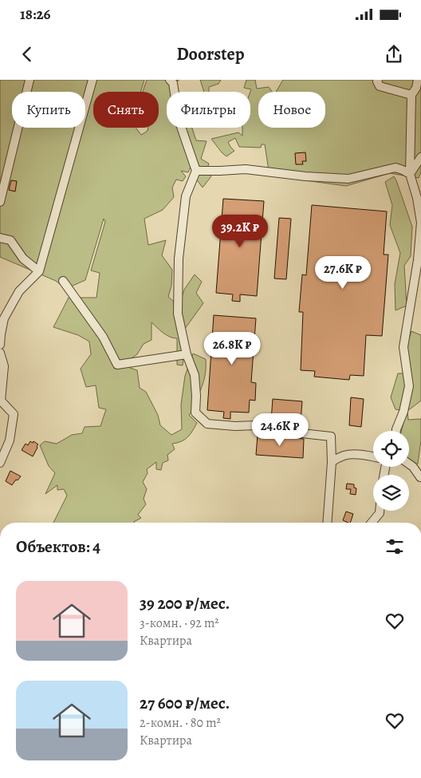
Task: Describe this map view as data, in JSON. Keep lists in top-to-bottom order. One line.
{"page":{"status":"18:26","header":"Doorstep","chip":["Купить","Снять","Фильтры","Новое"],"price":["39.2K ₽","27.6K ₽","26.8K ₽","24.6K ₽"],"heading":"Объектов: 4","list":[{"name":"39 200 ₽/мес.","note":"3-комн. · 92 m² · Квартира"},{"name":"27 600 ₽/мес.","note":"2-комн. · 80 m² · Квартира"}]}}
